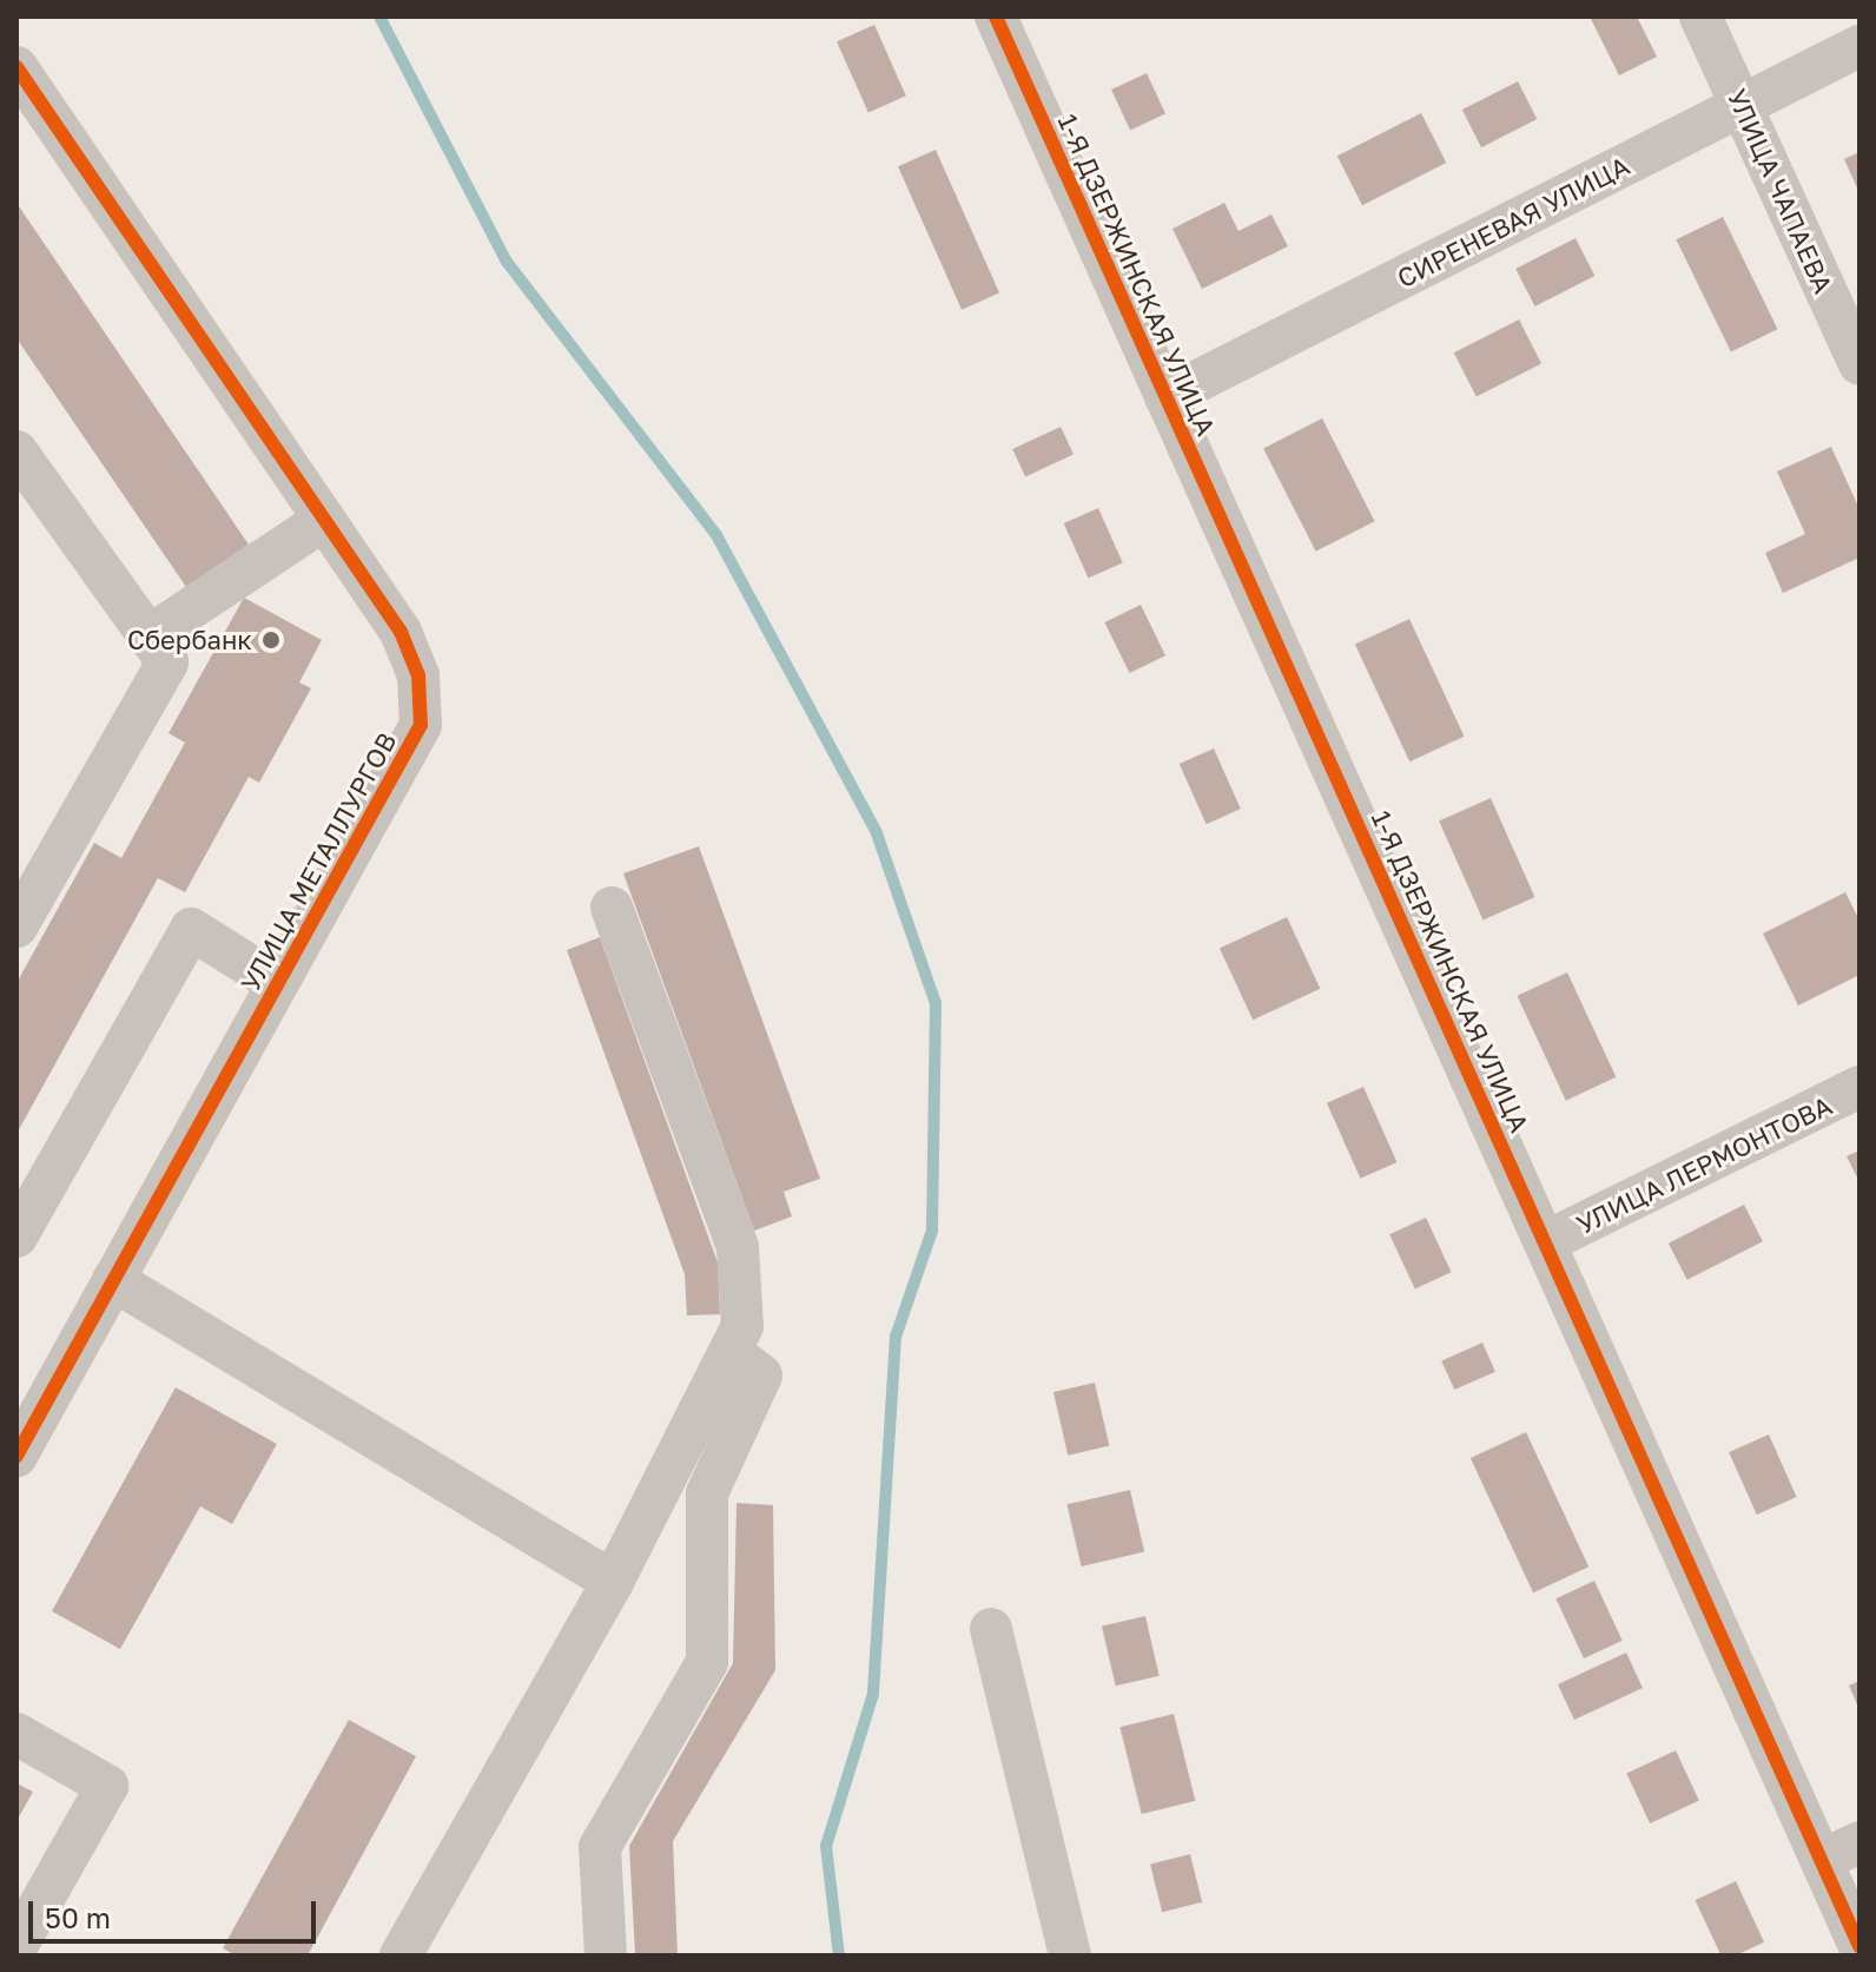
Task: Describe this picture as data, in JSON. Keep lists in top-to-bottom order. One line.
{"streets":{"street":["УЛИЦА ЧАПАЕВА","СИРЕНЕВАЯ УЛИЦА","1-Я ДЗЕРЖИНСКАЯ УЛИЦА","УЛИЦА МЕТАЛЛУРГОВ","УЛИЦА ЛЕРМОНТОВА"]},"crossings":[["УЛИЦА ЧАПАЕВА","СИРЕНЕВАЯ УЛИЦА"],["СИРЕНЕВАЯ УЛИЦА","1-Я ДЗЕРЖИНСКАЯ УЛИЦА"],["1-Я ДЗЕРЖИНСКАЯ УЛИЦА","УЛИЦА ЛЕРМОНТОВА"]],"places":["Сбербанк"],"scale_bar":"50 m"}
